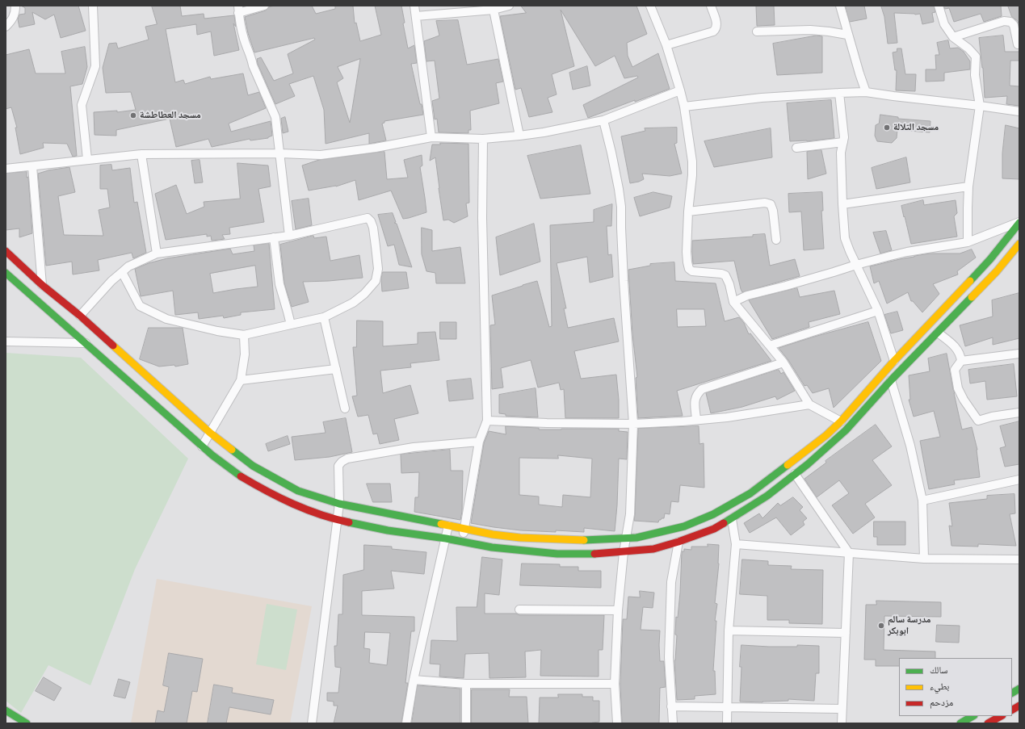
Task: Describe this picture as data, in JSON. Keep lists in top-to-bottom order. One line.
{"places":["مسجد العطاطشة","مسجد التلالة","مدرسة سالم ابوبكر"],"legend":["سالك","بطيء","مزدحم"]}
